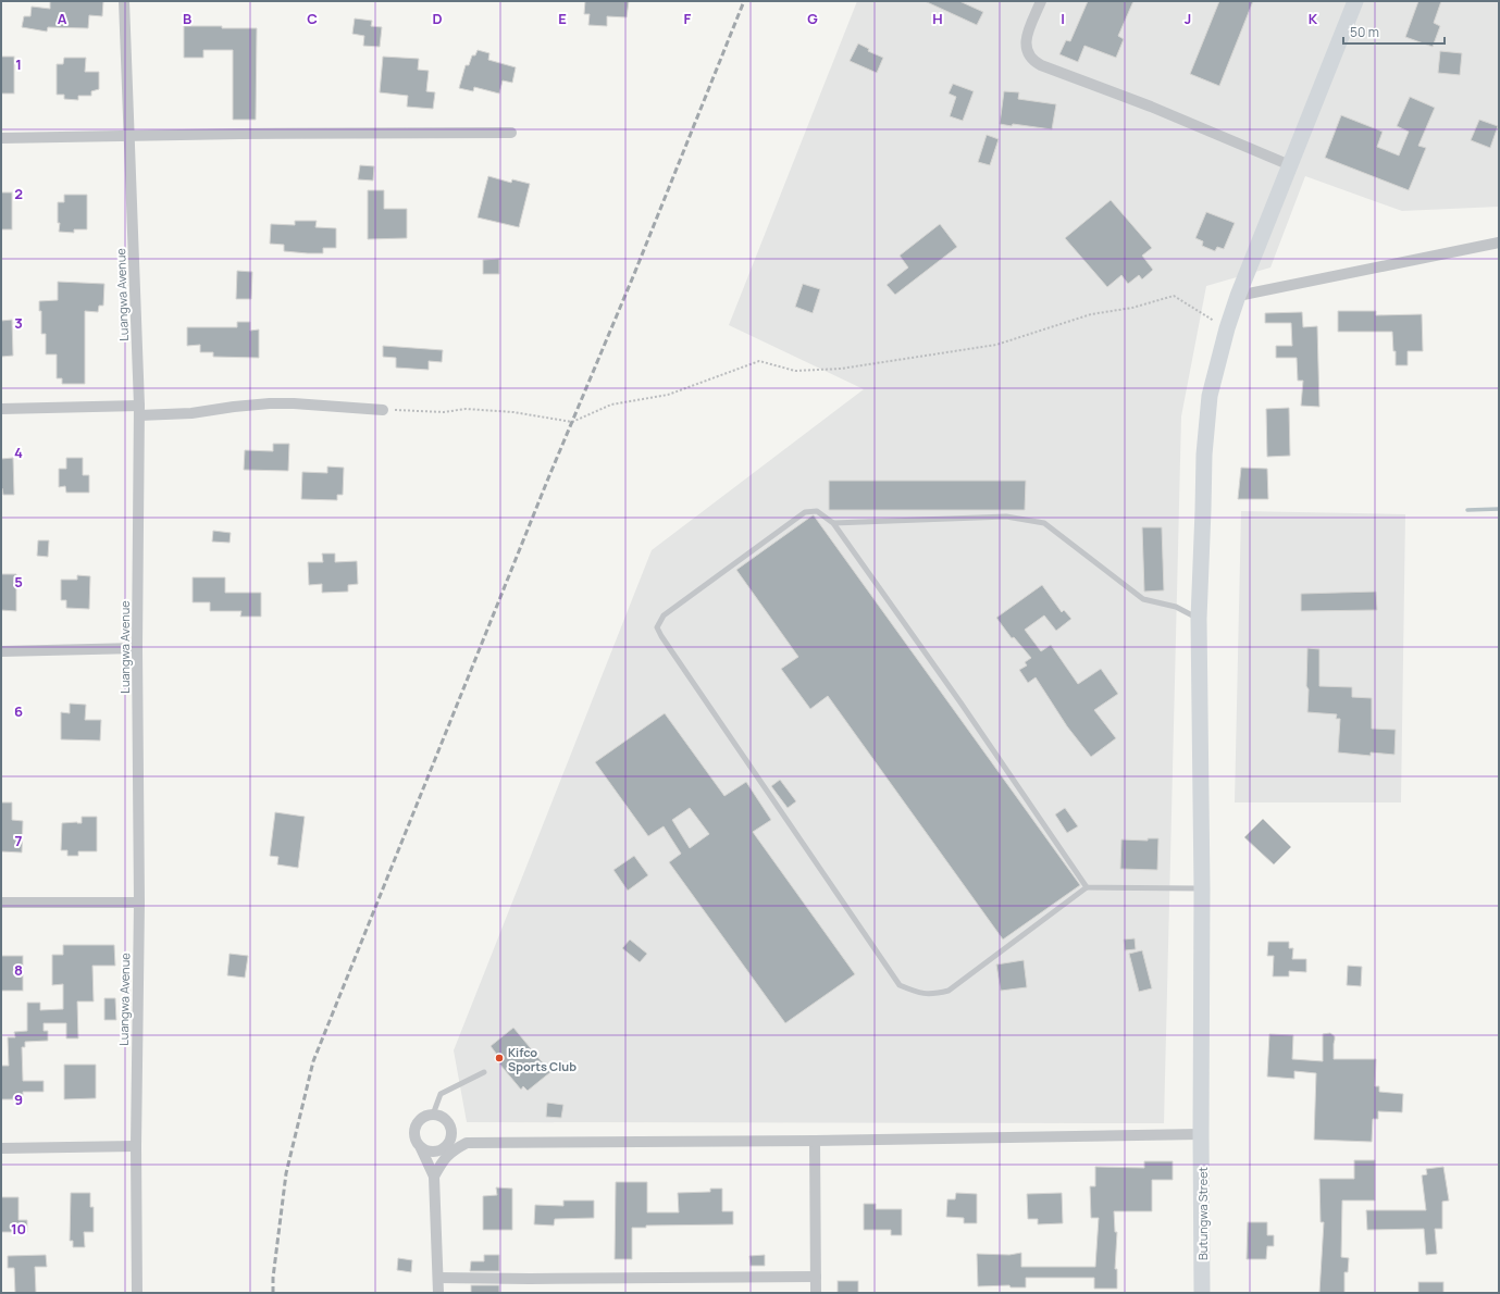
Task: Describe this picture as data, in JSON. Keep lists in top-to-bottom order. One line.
{"streets":{"main road":["Butungwa Street"],"street":["Luangwa Avenue"]},"places":["Kifco Sports Club"],"scale_bar":"50 m","grid":{"columns":["A","B","C","D","E","F","G","H","I","J","K"],"rows":["1","2","3","4","5","6","7","8","9","10"]}}
